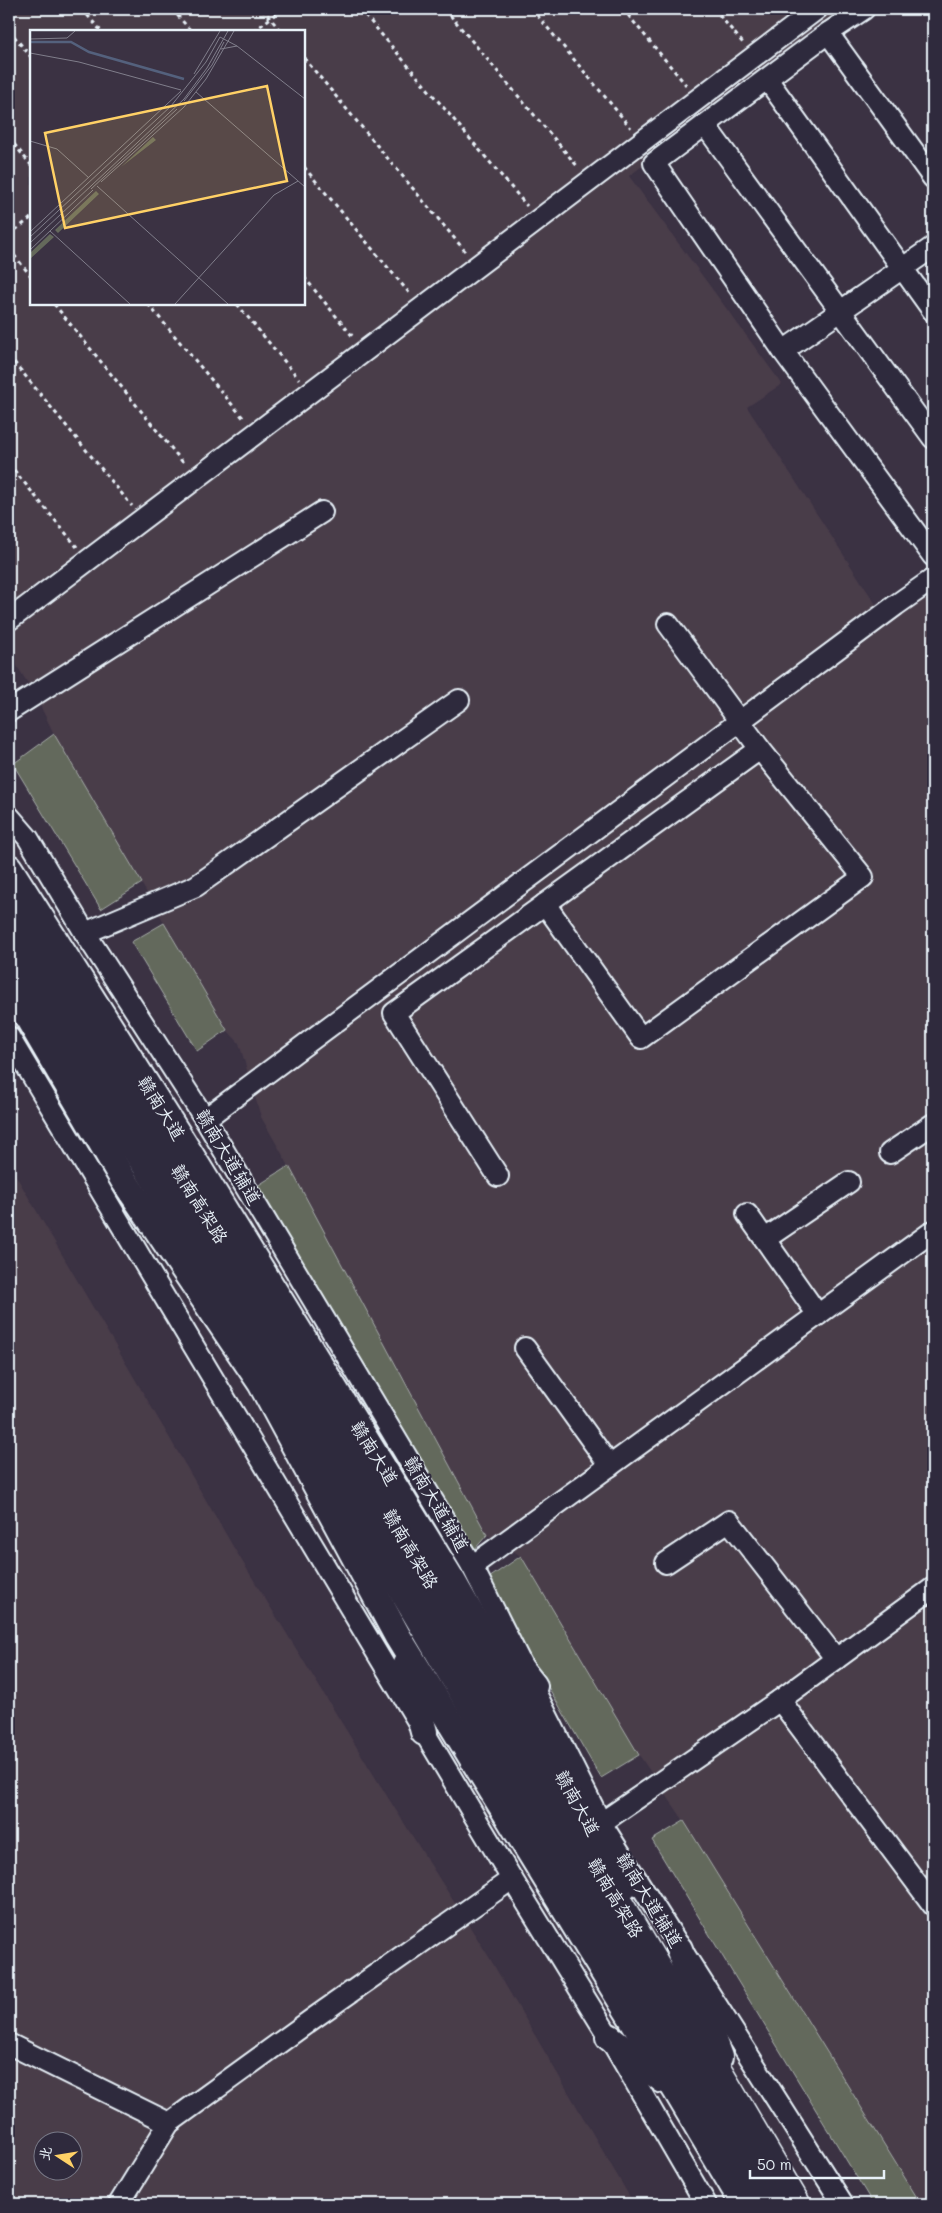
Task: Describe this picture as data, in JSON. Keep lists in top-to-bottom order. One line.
{"streets":{"highway":["赣南高架路"],"main road":["赣南大道"],"street":["赣南大道辅道"]},"crossings":[["赣南大道","赣南大道辅道"]],"scale_bar":"50 m","north":"left"}
